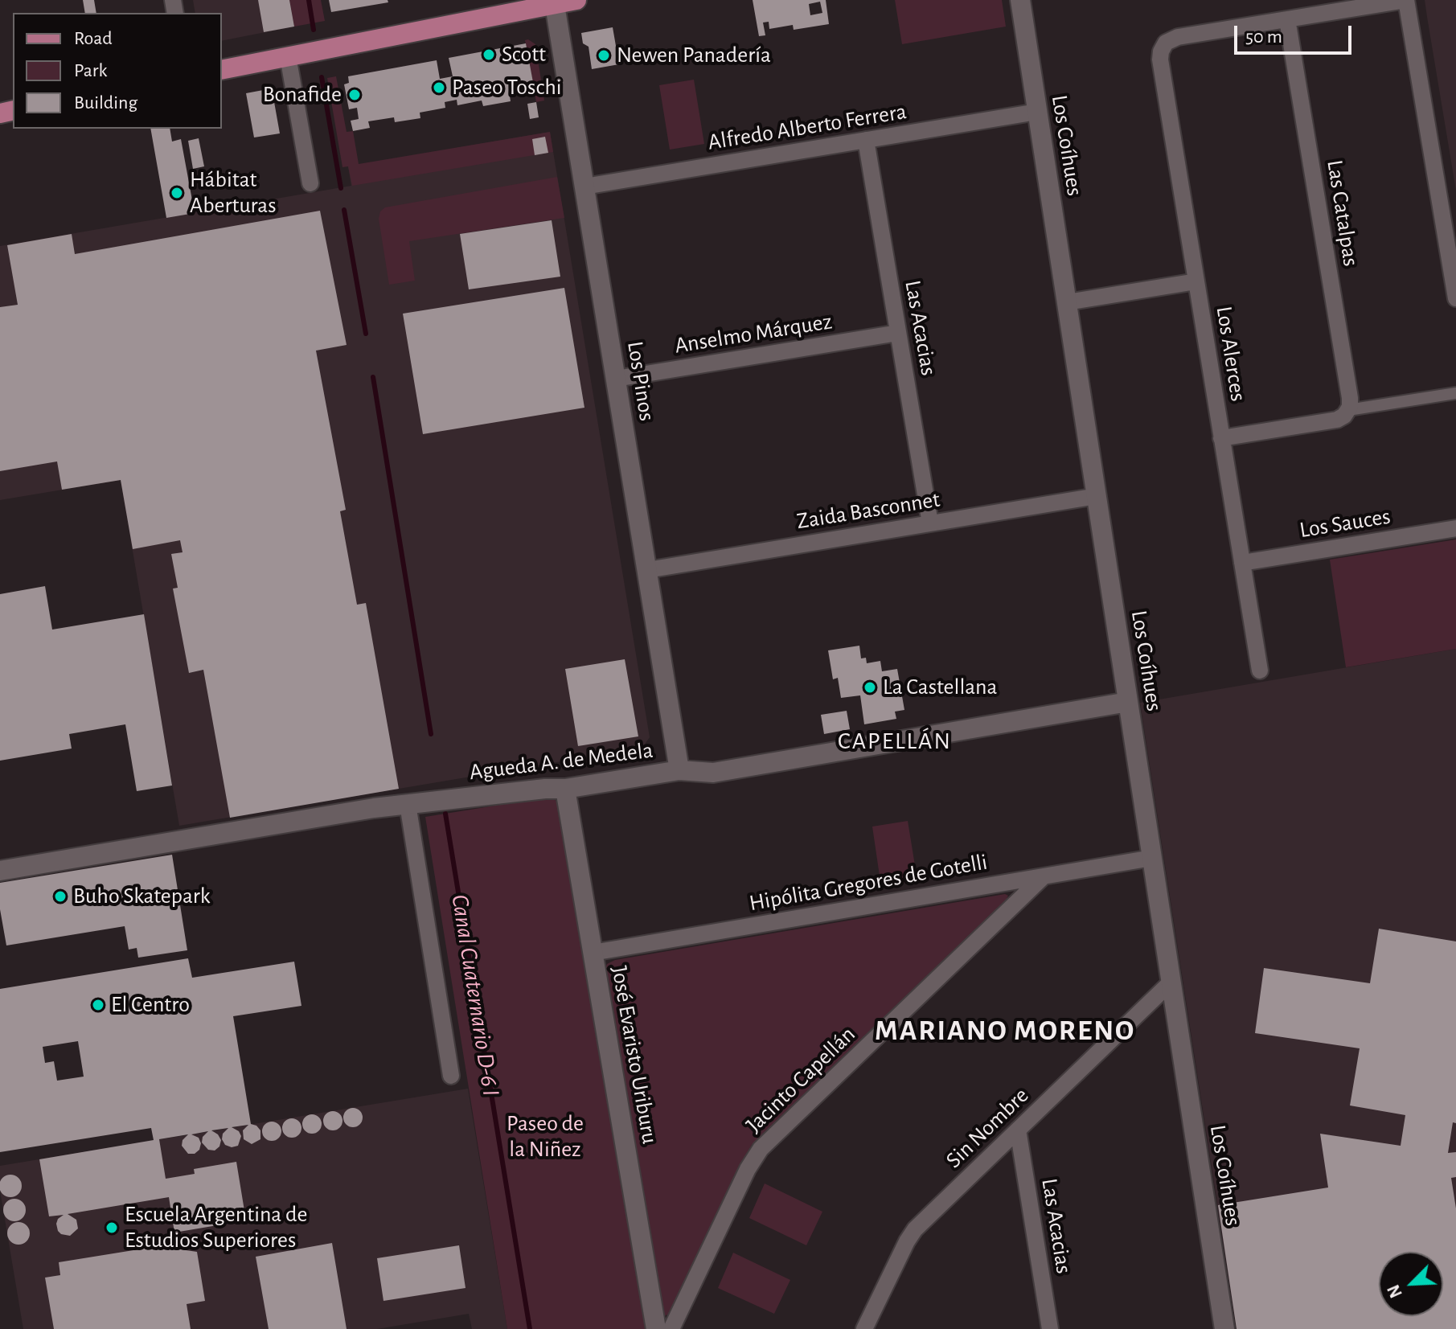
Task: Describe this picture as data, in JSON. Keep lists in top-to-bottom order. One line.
{"streets":{"street":["Alfredo Alberto Ferrera","Los Coíhues","Las Catalpas","Las Acacias","Anselmo Márquez","Los Alerces","Los Pinos","Zaida Basconnet","Los Sauces","Agueda A. de Medela","Hipólita Gregores de Gotelli","José Evaristo Uriburu","Jacinto Capellán","Sin Nombre"]},"crossings":[["Alfredo Alberto Ferrera","Los Coíhues"],["Alfredo Alberto Ferrera","Las Acacias"],["Alfredo Alberto Ferrera","Los Pinos"],["Los Coíhues","Zaida Basconnet"],["Los Coíhues","Agueda A. de Medela"],["Los Coíhues","Hipólita Gregores de Gotelli"],["Los Coíhues","Sin Nombre"],["Las Catalpas","Los Alerces"],["Las Acacias","Anselmo Márquez"],["Las Acacias","Zaida Basconnet"],["Las Acacias","Sin Nombre"],["Anselmo Márquez","Los Pinos"],["Los Alerces","Los Sauces"],["Los Pinos","Zaida Basconnet"],["Los Pinos","Agueda A. de Medela"],["Agueda A. de Medela","José Evaristo Uriburu"],["Hipólita Gregores de Gotelli","José Evaristo Uriburu"],["Hipólita Gregores de Gotelli","Jacinto Capellán"]],"districts":["CAPELLÁN","MARIANO MORENO"],"water":["Canal Cuaternario D-6 I"],"parks":["Paseo de la Niñez"],"places":["Scott","Newen Panadería","Paseo Toschi","Bonafide","Hábitat Aberturas","La Castellana","Buho Skatepark","El Centro","Escuela Argentina de Estudios Superiores"],"legend":["Road","Park","Building"],"scale_bar":"50 m","north":"bottom left"}
